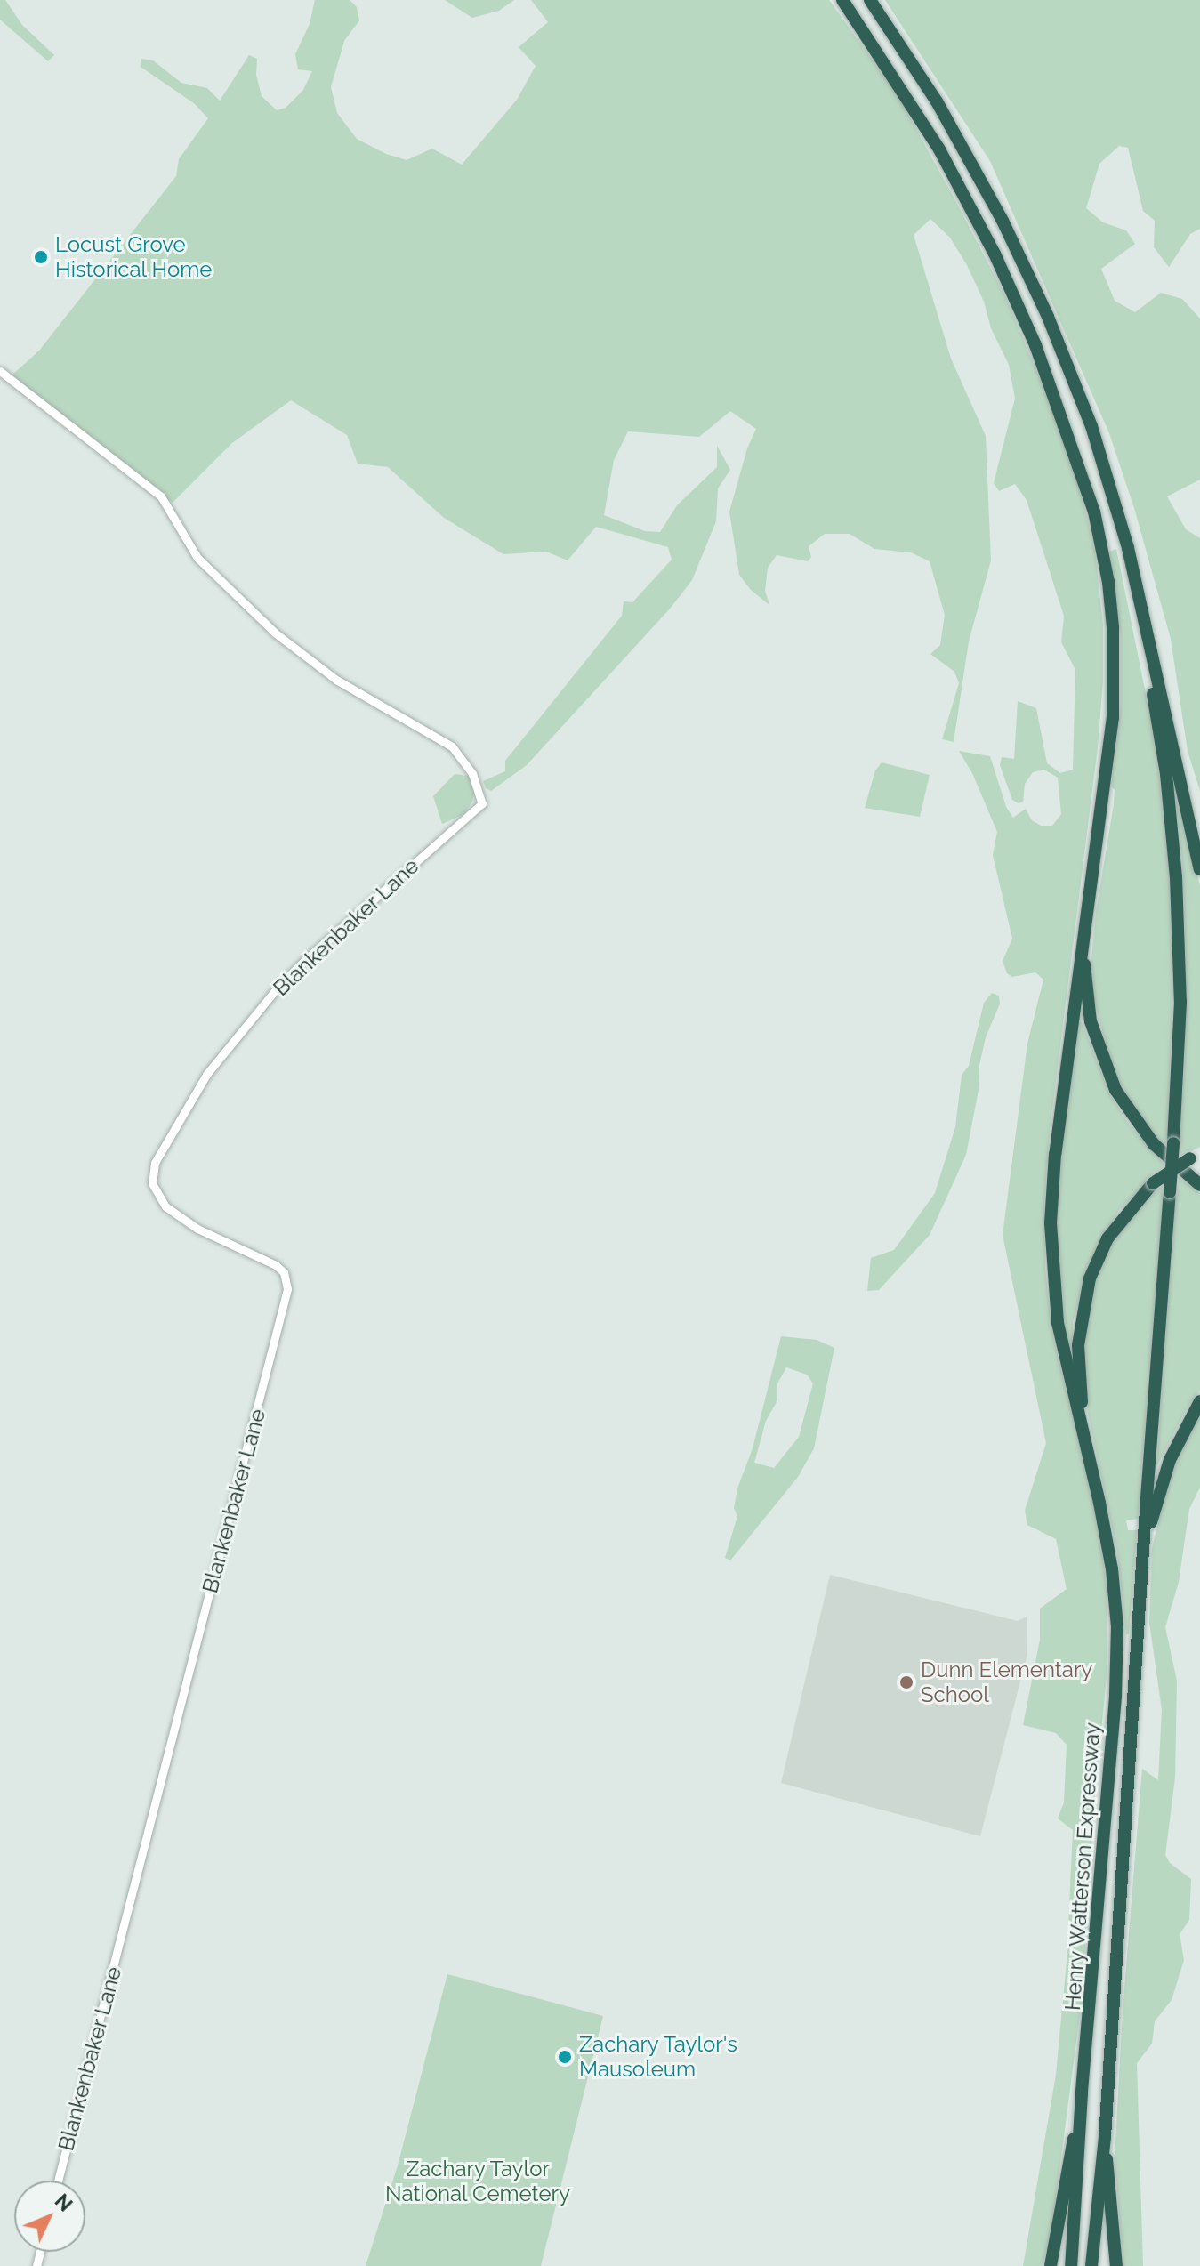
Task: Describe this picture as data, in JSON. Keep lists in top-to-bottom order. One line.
{"streets":{"highway":["Henry Watterson Expressway"],"street":["Blankenbaker Lane"]},"parks":["Zachary Taylor National Cemetery"],"places":["Locust Grove Historical Home","Dunn Elementary School","Zachary Taylor's Mausoleum"],"north":"top right"}
